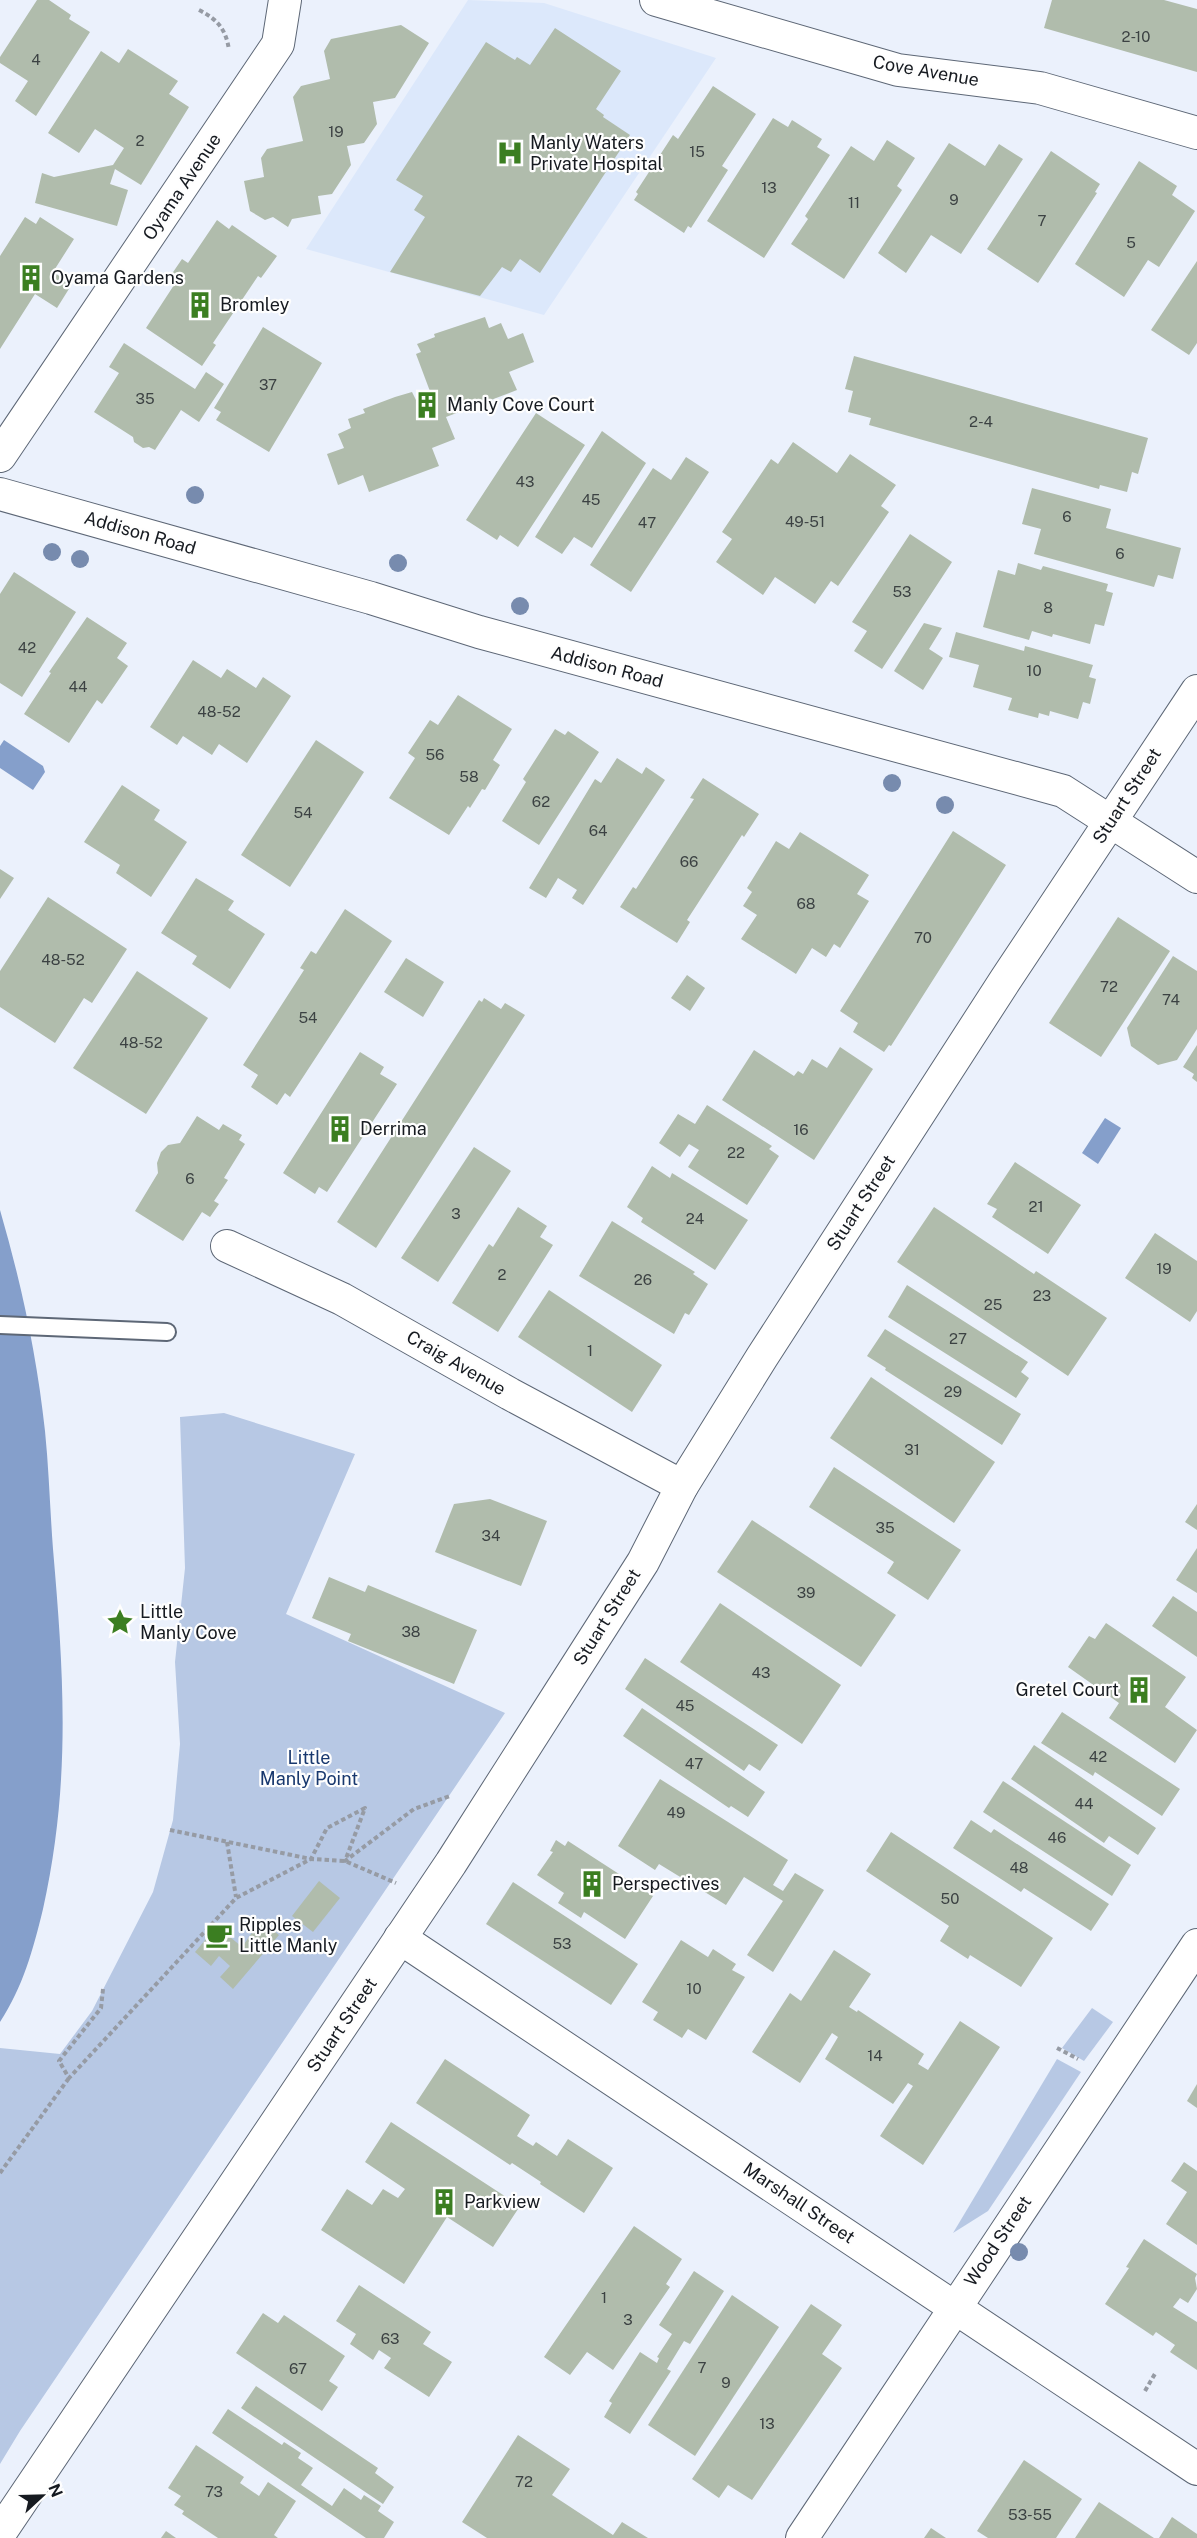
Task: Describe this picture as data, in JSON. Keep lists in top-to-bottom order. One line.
{"streets":{"street":["Cove Avenue","Oyama Avenue","Addison Road","Stuart Street","Craig Avenue","Marshall Street","Wood Street"]},"crossings":[["Addison Road","Stuart Street"],["Stuart Street","Craig Avenue"],["Stuart Street","Marshall Street"],["Marshall Street","Wood Street"]],"parks":["Little Manly Point"],"places":{"hospital":["Manly Waters Private Hospital"],"building":["Oyama Gardens","Bromley","Manly Cove Court","Derrima","Gretel Court","Perspectives","Parkview"],"place":["Little Manly Cove"],"cafe":["Ripples Little Manly"]},"house_numbers":["2-10","4","19","2","15","13","9","11","7","5","37","35","2-4","43","45","6","49-51","47","6","53","8","42","10","44","48-52","56","58","62","54","64","66","68","70","48-52","72","74","54","48-52","16","22","6","21","3","24","19","2","26","23","25","27","1","29","31","35","34","39","38","43","45","42","47","44","49","46","48","50","53","10","14","1","3","63","7","67","9","13","72","73","53-55"],"north":"right"}
